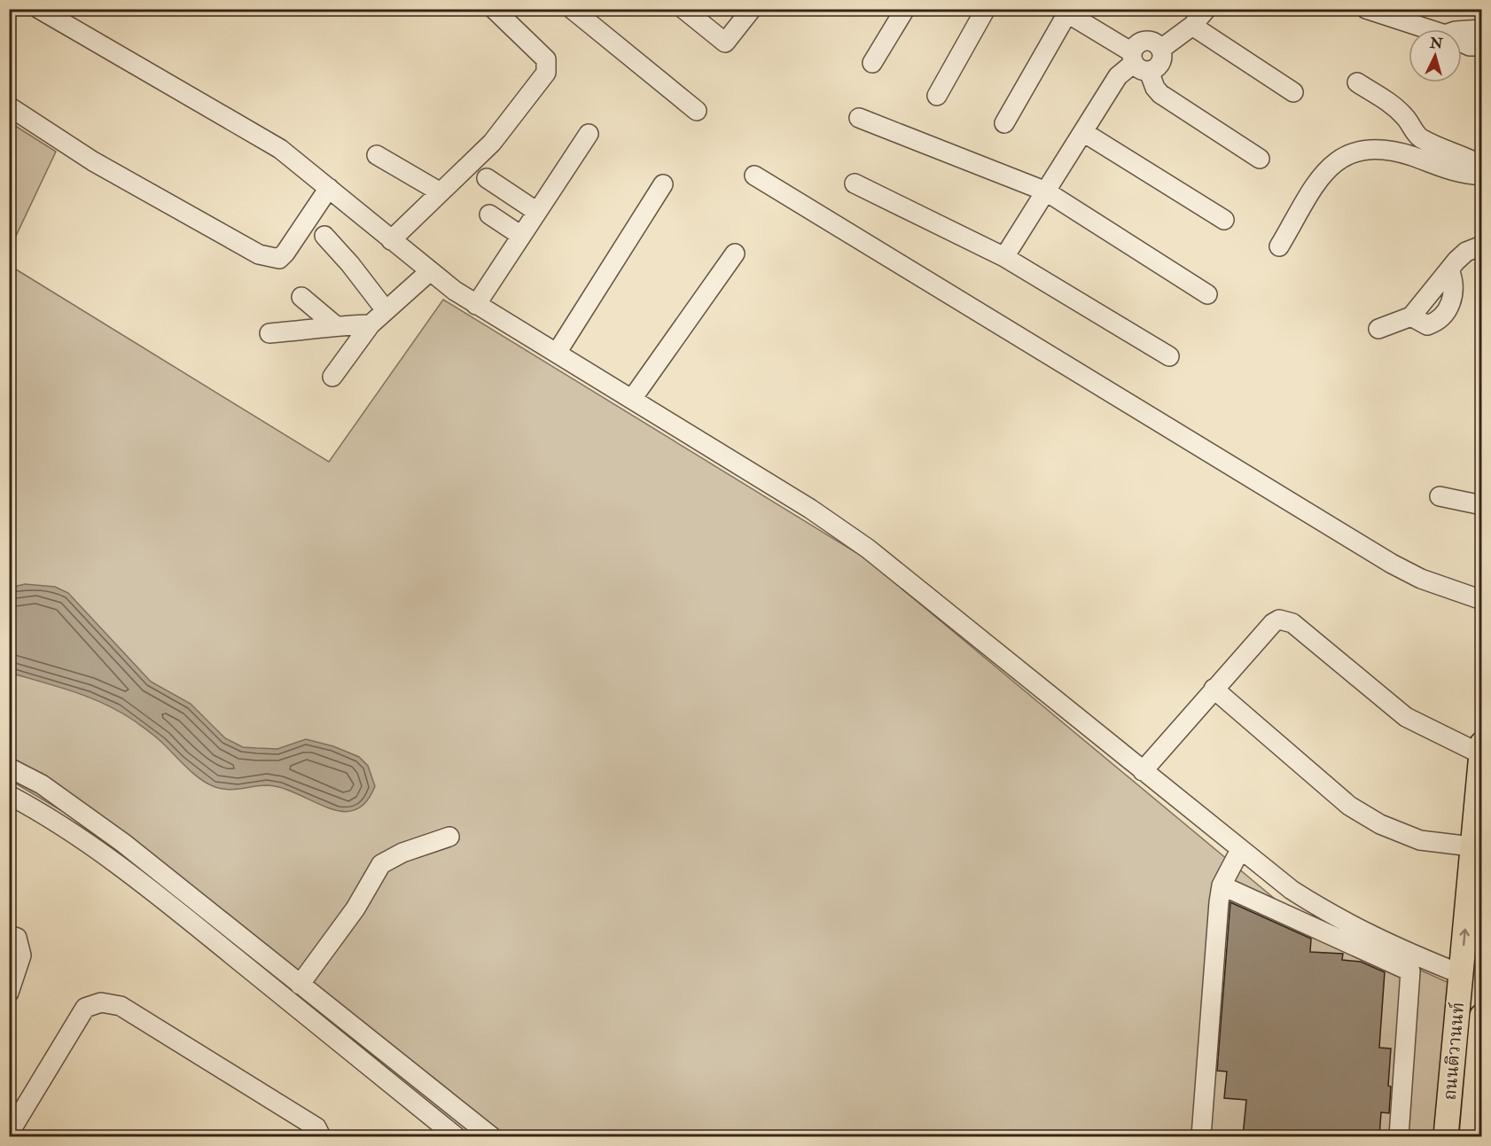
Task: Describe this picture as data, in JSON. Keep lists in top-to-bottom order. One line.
{"streets":{"main road":["ถนนติวานนท์"]},"north":"top"}
